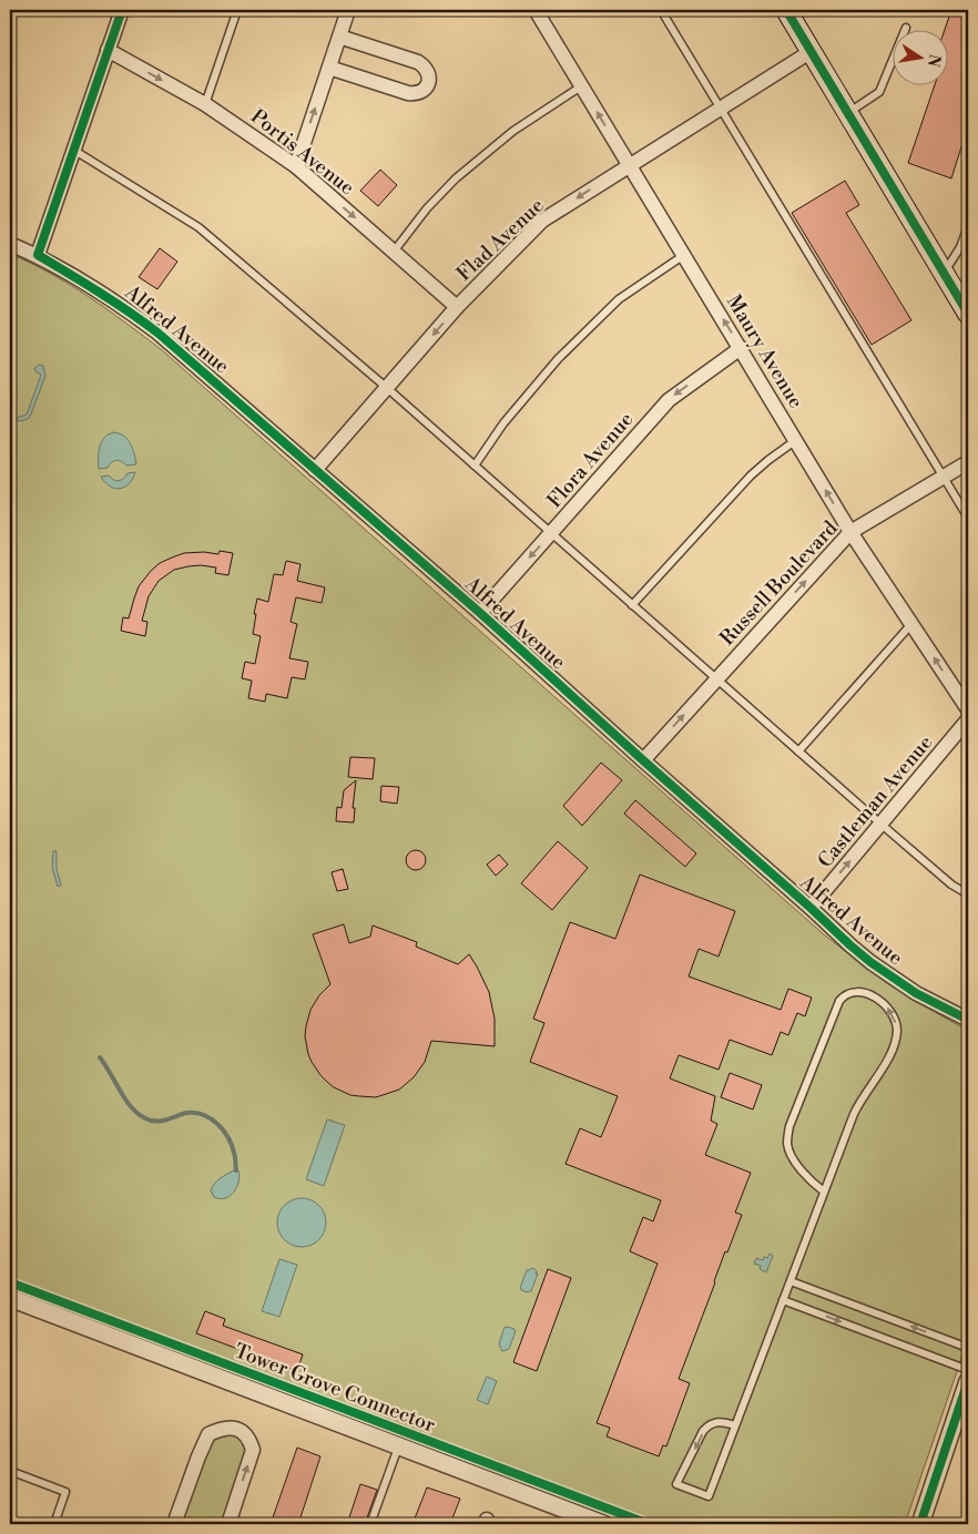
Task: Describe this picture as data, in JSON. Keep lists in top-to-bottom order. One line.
{"streets":{"street":["Portis Avenue","Flad Avenue","Alfred Avenue","Maury Avenue","Flora Avenue","Russell Boulevard","Castleman Avenue"],"cycle path":["Tower Grove Connector"]},"crossings":[["Portis Avenue","Flad Avenue"],["Flad Avenue","Alfred Avenue"],["Flad Avenue","Maury Avenue"],["Alfred Avenue","Flora Avenue"],["Alfred Avenue","Russell Boulevard"],["Alfred Avenue","Castleman Avenue"],["Maury Avenue","Flora Avenue"],["Maury Avenue","Russell Boulevard"]],"one_way":["Portis Avenue","Flad Avenue","Maury Avenue","Flora Avenue","Russell Boulevard","Castleman Avenue"],"north":"right"}
